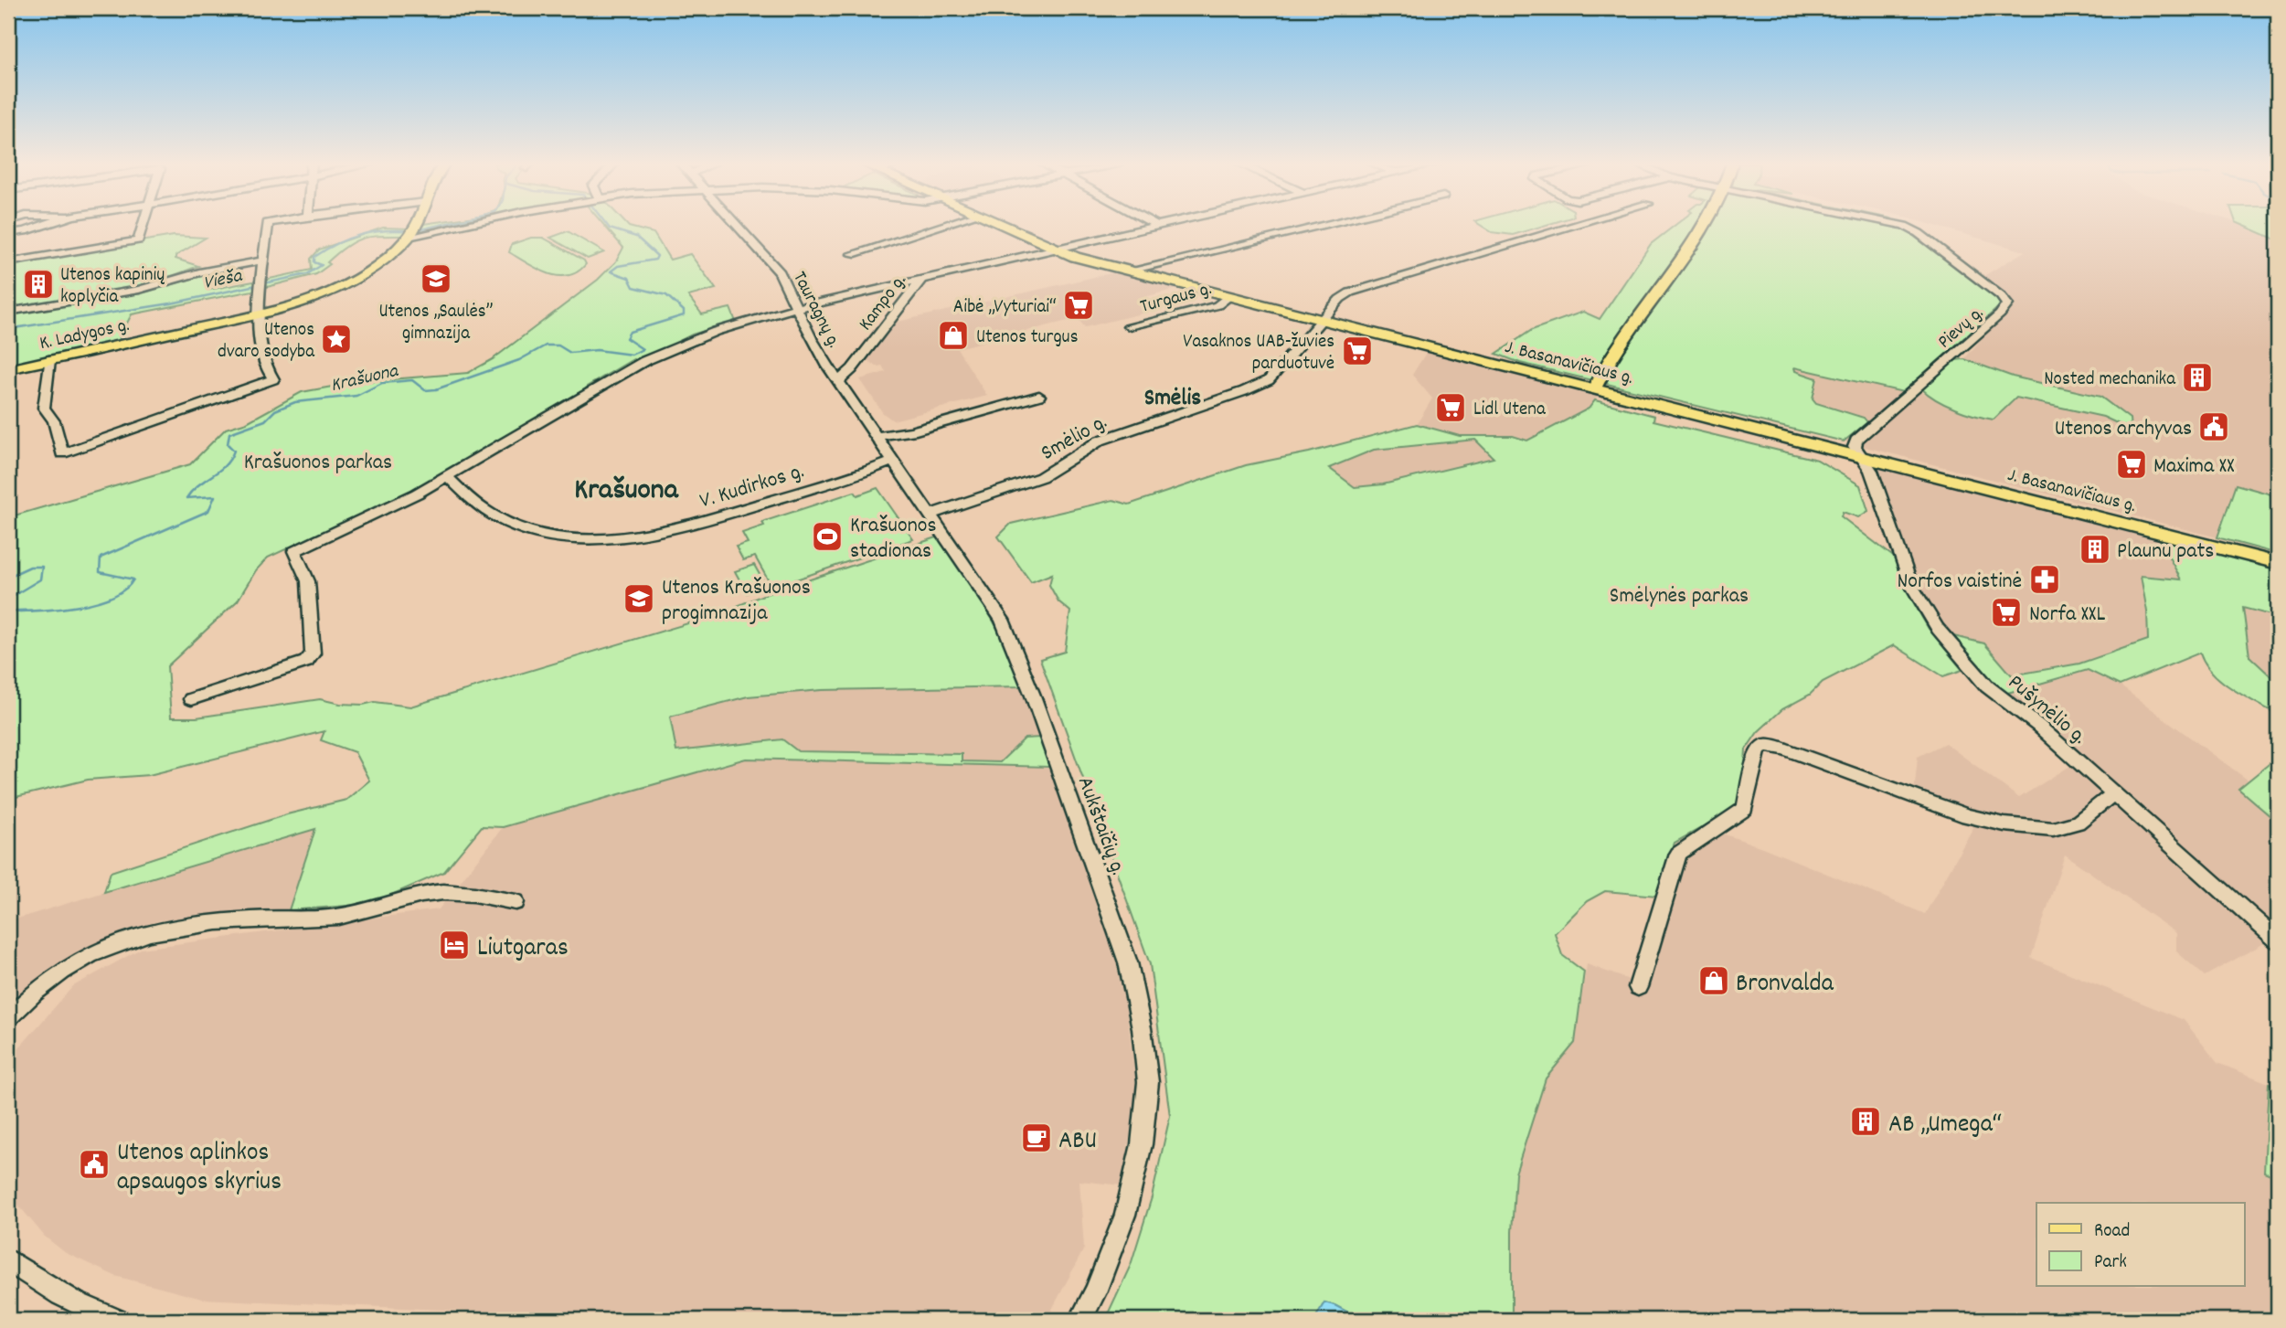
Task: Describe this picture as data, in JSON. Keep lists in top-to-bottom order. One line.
{"streets":{"main road":["K. Ladygos g.","J. Basanavičiaus g."],"street":["Turgaus g.","Kampo g.","Tauragnų g.","Pievų g.","Smėlio g.","V. Kudirkos g.","Pušynėlio g.","Aukštaičių g."]},"crossings":[["Turgaus g.","J. Basanavičiaus g."],["Kampo g.","Tauragnų g."],["Kampo g.","V. Kudirkos g."],["Kampo g.","Aukštaičių g."],["Tauragnų g.","Aukštaičių g."],["Pievų g.","J. Basanavičiaus g."],["Pievų g.","Pušynėlio g."],["J. Basanavičiaus g.","Smėlio g."],["J. Basanavičiaus g.","Pušynėlio g."],["Smėlio g.","Aukštaičių g."],["V. Kudirkos g.","Aukštaičių g."]],"districts":["Smėlis","Krašuona"],"water":["Vieša","Krašuona"],"parks":["Krašuonos parkas","Smėlynės parkas"],"places":{"school or university":["Utenos „Saulės” gimnazija","Utenos Krašuonos progimnazija"],"building":["Utenos kapinių koplyčia","Nosted mechanika","Plaunu pats","AB „Umega“"],"supermarket":["Aibė „Vyturiai“","Vasaknos UAB-žuvies parduotuvė","Lidl Utena","Maxima XX","Norfa XXL"],"shop":["Utenos turgus","Bronvalda"],"place":["Utenos dvaro sodyba"],"public building":["Utenos archyvas","Utenos aplinkos apsaugos skyrius"],"sports":["Krašuonos stadionas"],"pharmacy":["Norfos vaistinė"],"hotel":["Liutgaras"],"cafe":["ABU"]},"legend":["Road","Park"]}
